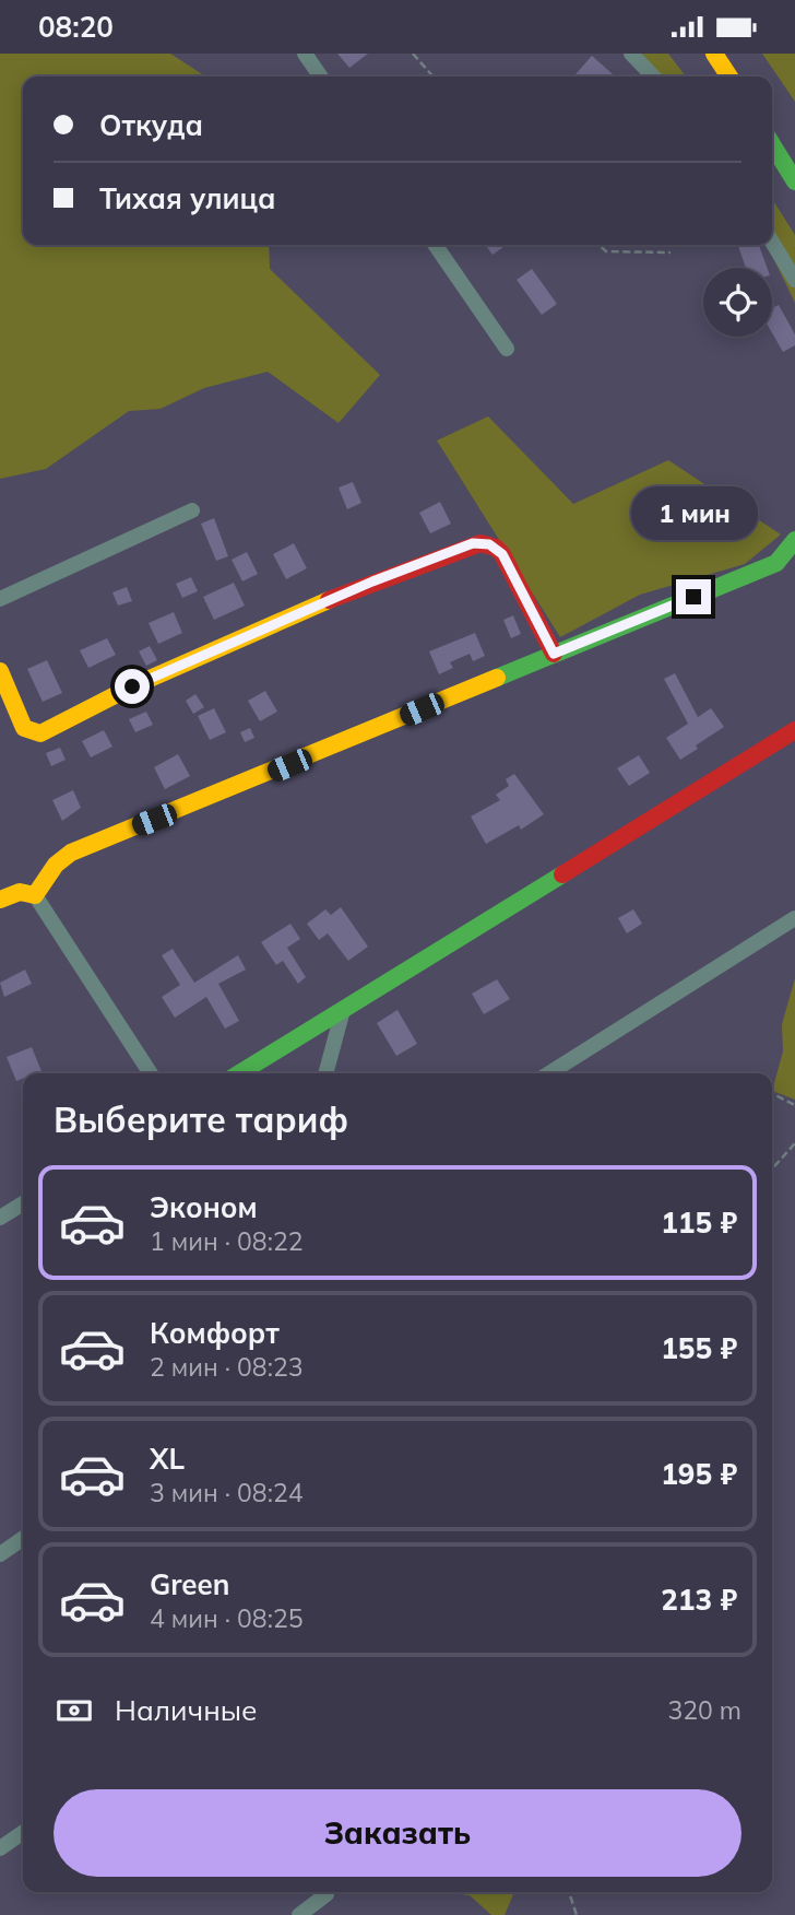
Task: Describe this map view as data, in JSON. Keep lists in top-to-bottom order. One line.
{"page":{"status":"08:20","banner":["Откуда","Тихая улица"],"bubble":"1 мин","heading":"Выберите тариф","list":[{"name":"Эконом","note":"1 мин · 08:22","value":"115 ₽"},{"name":"Комфорт","note":"2 мин · 08:23","value":"155 ₽"},{"name":"XL","note":"3 мин · 08:24","value":"195 ₽"},{"name":"Green","note":"4 мин · 08:25","value":"213 ₽"}],"pay":["Наличные","320 m"],"buttons":"Заказать"}}
